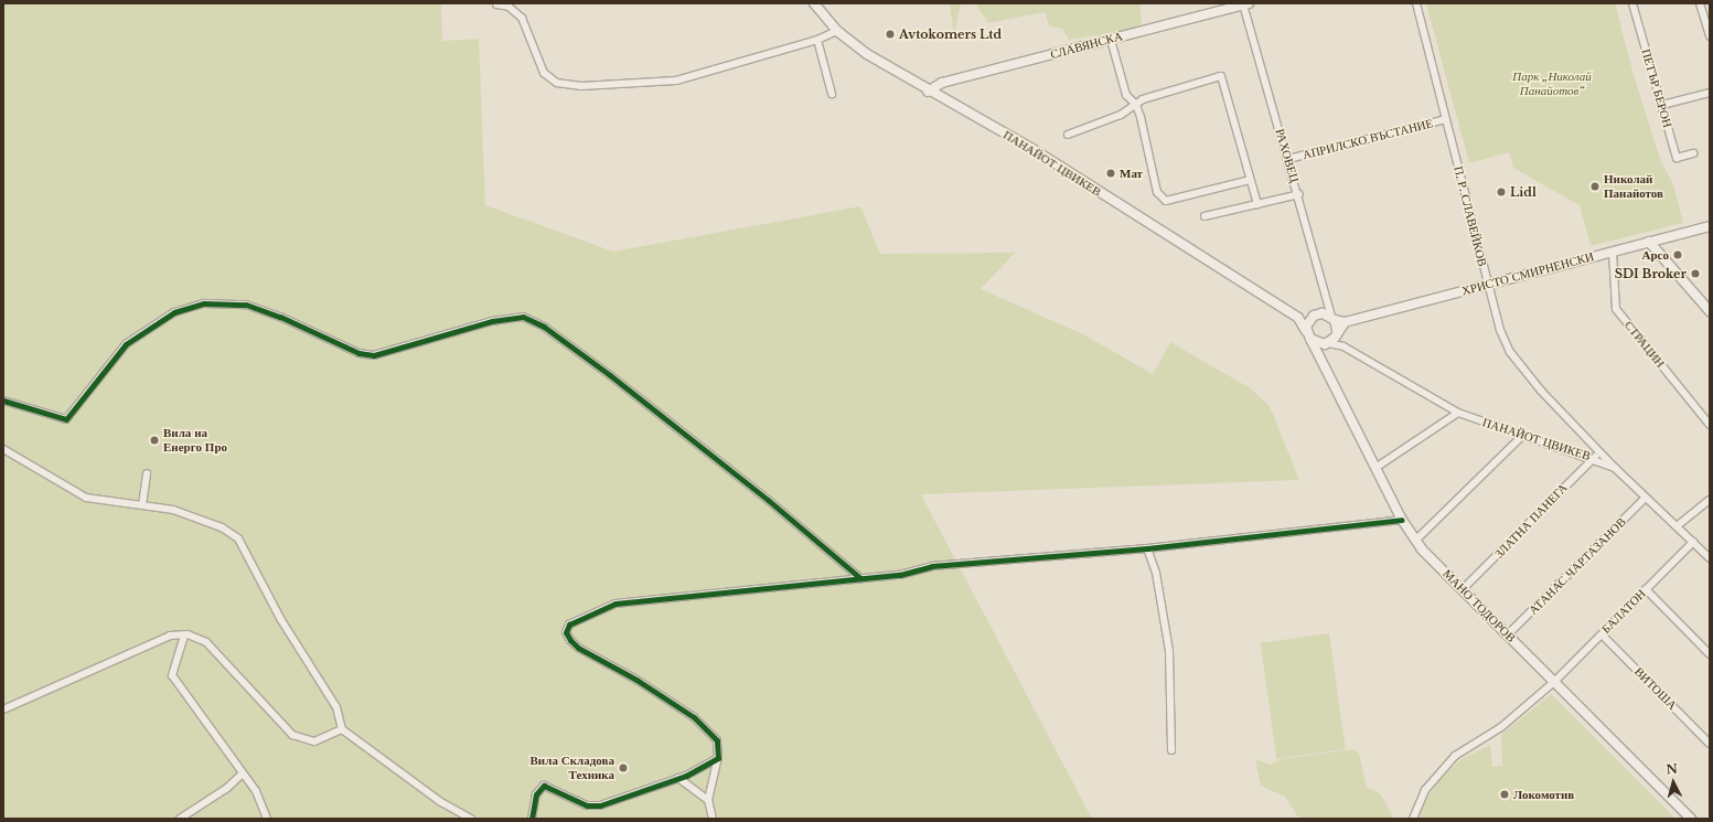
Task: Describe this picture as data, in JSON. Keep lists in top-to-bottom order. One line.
{"streets":{"street":["СЛАВЯНСКА","ПЕТЪР БЕРОН","АПРИЛСКО ВЪСТАНИЕ","РАХОВЕЦ","ПАНАЙОТ ЦВИКЕВ","П. Р. СЛАВЕЙКОВ","ХРИСТО СМИРНЕНСКИ","СТРАЦИН","ЗЛАТНА ПАНЕГА","АТАНАС ЧАРТАЗАНОВ","МАНО ТОДОРОВ","БАЛАТОН","ВИТОША"]},"crossings":[["СЛАВЯНСКА","РАХОВЕЦ"],["СЛАВЯНСКА","ПАНАЙОТ ЦВИКЕВ"],["АПРИЛСКО ВЪСТАНИЕ","РАХОВЕЦ"],["АПРИЛСКО ВЪСТАНИЕ","П. Р. СЛАВЕЙКОВ"],["РАХОВЕЦ","ХРИСТО СМИРНЕНСКИ"],["ПАНАЙОТ ЦВИКЕВ","П. Р. СЛАВЕЙКОВ"],["ПАНАЙОТ ЦВИКЕВ","ЗЛАТНА ПАНЕГА"],["ПАНАЙОТ ЦВИКЕВ","АТАНАС ЧАРТАЗАНОВ"],["ПАНАЙОТ ЦВИКЕВ","МАНО ТОДОРОВ"],["ПАНАЙОТ ЦВИКЕВ","БАЛАТОН"],["П. Р. СЛАВЕЙКОВ","ХРИСТО СМИРНЕНСКИ"],["П. Р. СЛАВЕЙКОВ","ЗЛАТНА ПАНЕГА"],["ХРИСТО СМИРНЕНСКИ","СТРАЦИН"],["ЗЛАТНА ПАНЕГА","МАНО ТОДОРОВ"],["АТАНАС ЧАРТАЗАНОВ","МАНО ТОДОРОВ"],["МАНО ТОДОРОВ","БАЛАТОН"],["БАЛАТОН","ВИТОША"]],"parks":["Парк „Николай Панайотов“"],"places":["Avtokomers Ltd","Мат","Николай Панайотов","Lidl","Арсо","SDI Broker","Вила на Енерго Про","Вила Складова Техника","Локомотив"],"north":"top"}
